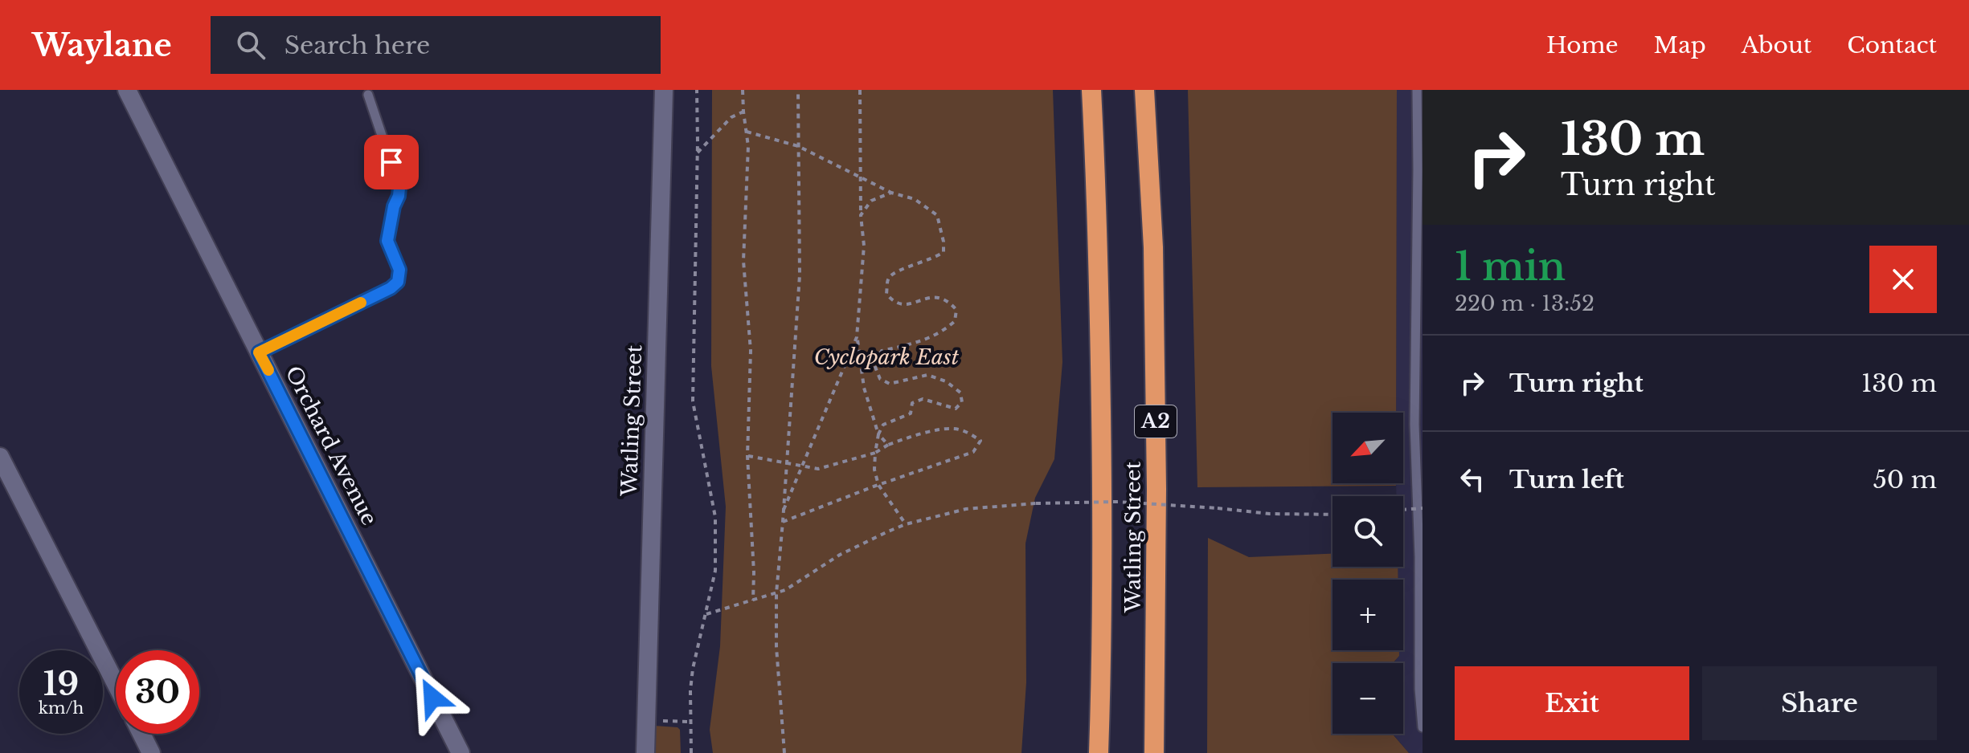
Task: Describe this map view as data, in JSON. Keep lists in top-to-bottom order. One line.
{"streets":{"highway":["Watling Street","A2"],"street":["Orchard Avenue"]},"parks":["Cyclopark East"],"north":"bottom left","page":{"header":"Waylane","search":"Search here","nav":["Home","Map","About","Contact"],"turn":["130 m","Turn right"],"heading":["1 min","220 m · 13:52"],"list":[{"name":"Turn right","value":"130 m"},{"name":"Turn left","value":"50 m"}],"map_buttons":["+","−"],"speed":"19 km/h","limit":"30","buttons":["Exit","Share"]}}
